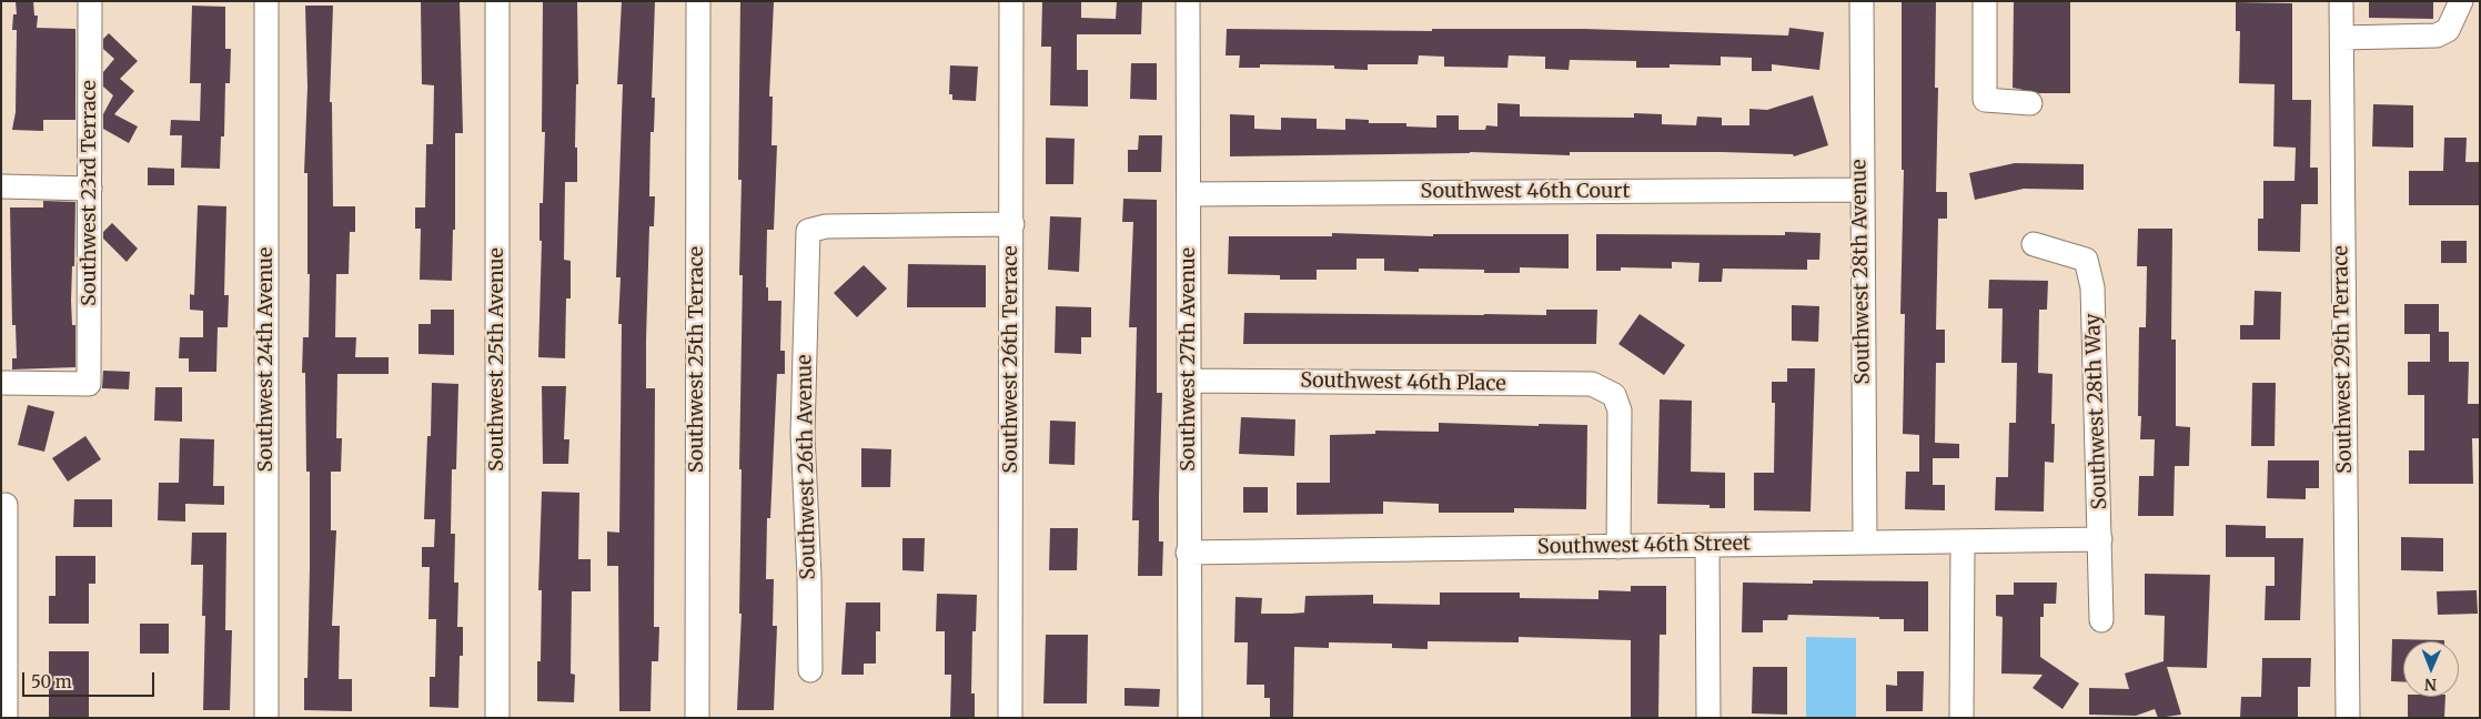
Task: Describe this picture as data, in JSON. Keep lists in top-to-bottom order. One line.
{"streets":{"street":["Southwest 46th Court","Southwest 23rd Terrace","Southwest 28th Avenue","Southwest 24th Avenue","Southwest 25th Avenue","Southwest 25th Terrace","Southwest 26th Terrace","Southwest 27th Avenue","Southwest 29th Terrace","Southwest 46th Place","Southwest 28th Way","Southwest 26th Avenue","Southwest 46th Street"]},"crossings":[["Southwest 46th Court","Southwest 28th Avenue"],["Southwest 46th Court","Southwest 27th Avenue"],["Southwest 28th Avenue","Southwest 46th Street"],["Southwest 26th Terrace","Southwest 26th Avenue"],["Southwest 27th Avenue","Southwest 46th Place"],["Southwest 27th Avenue","Southwest 46th Street"],["Southwest 46th Place","Southwest 46th Street"],["Southwest 28th Way","Southwest 46th Street"]],"scale_bar":"50 m","north":"bottom"}
